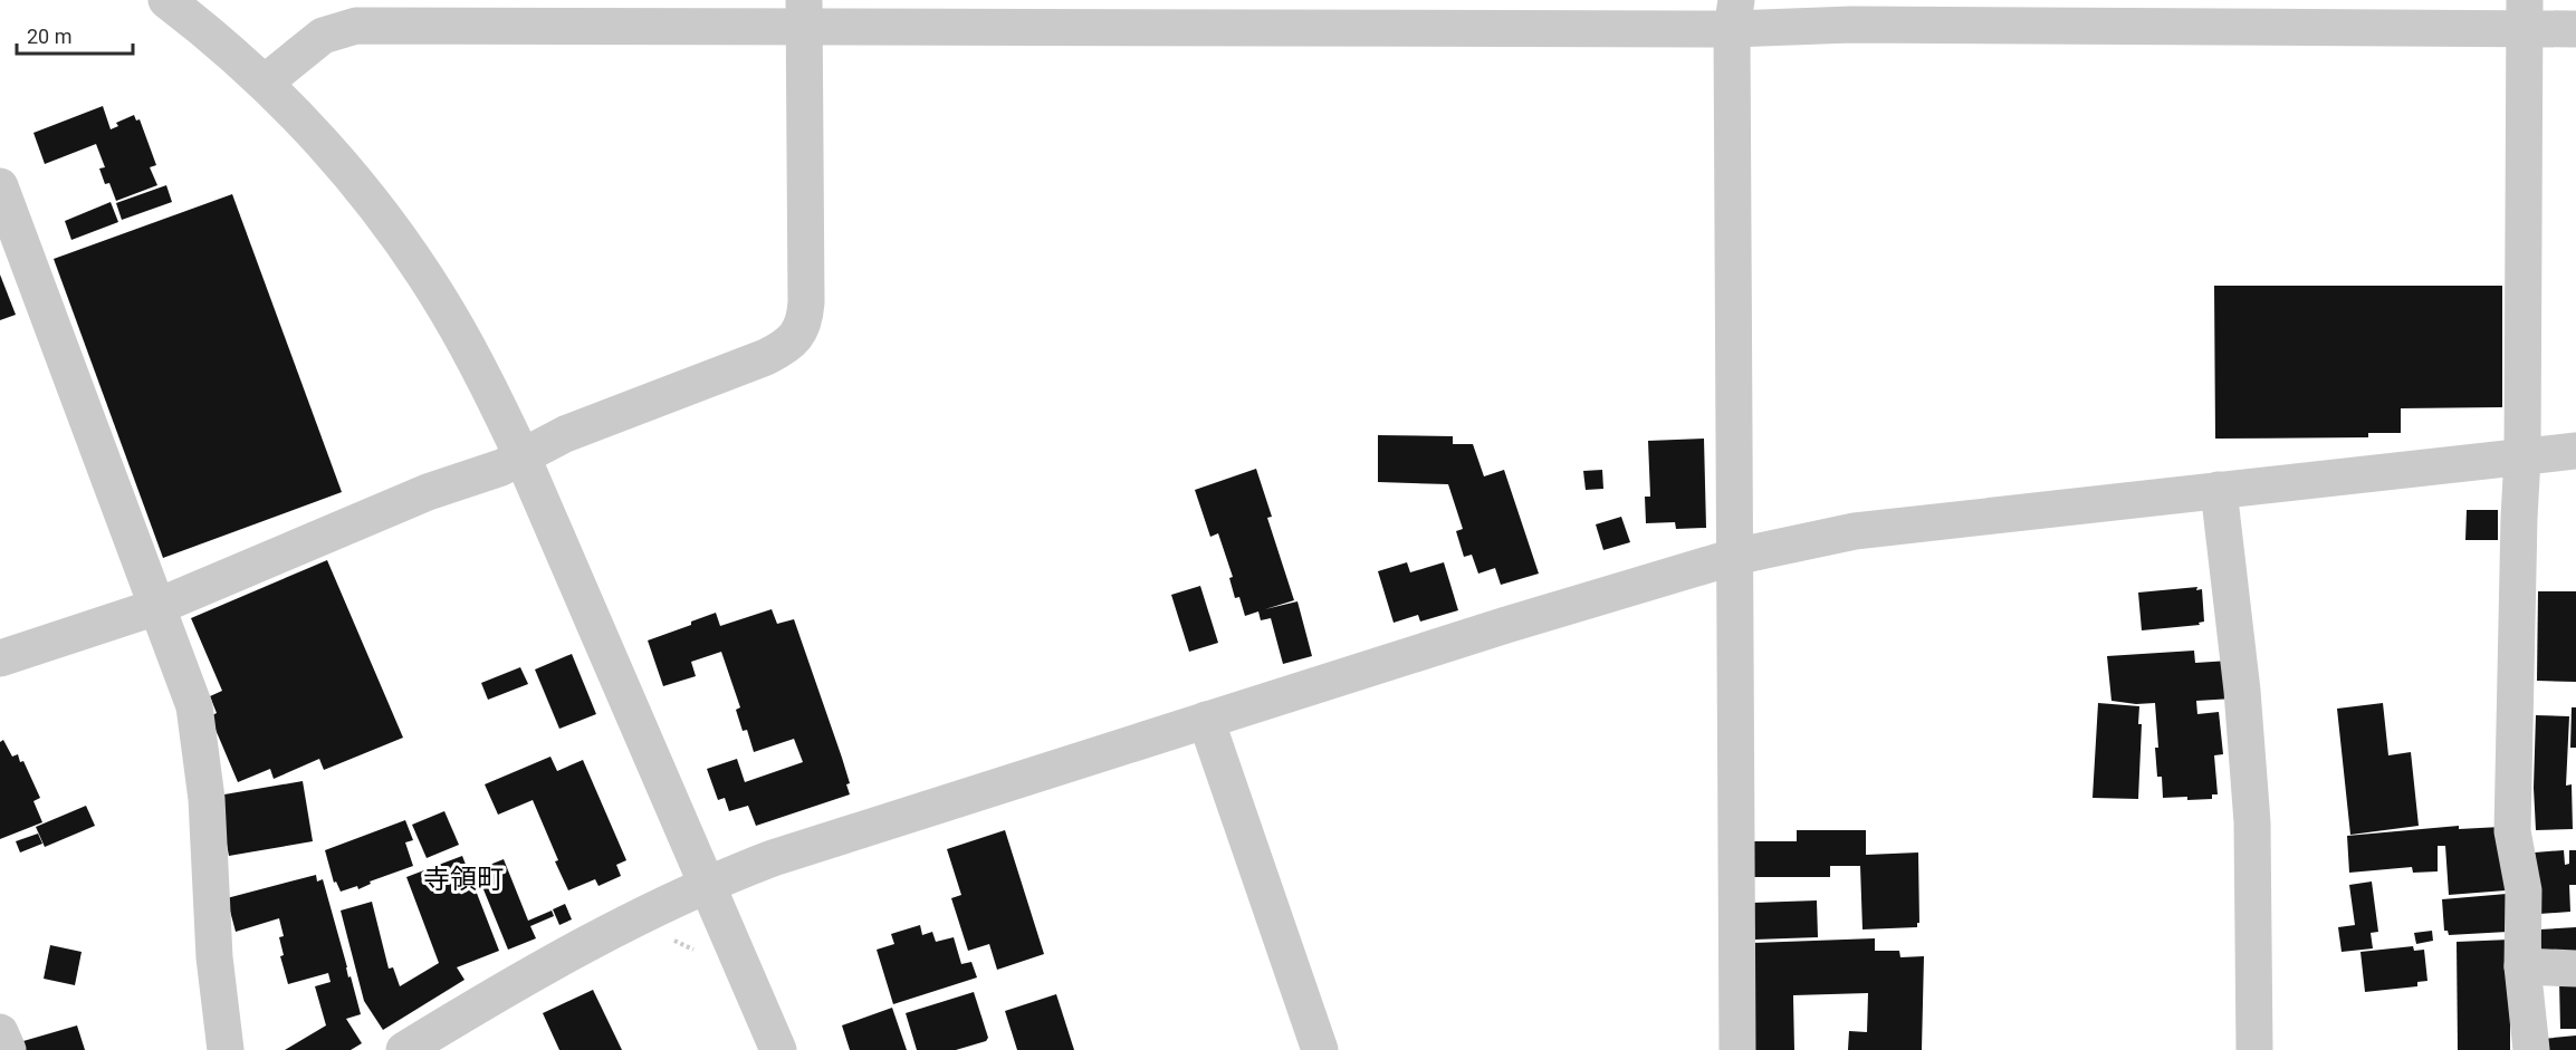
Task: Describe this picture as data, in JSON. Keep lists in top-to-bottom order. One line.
{"districts":["寺領町"],"scale_bar":"20 m"}
